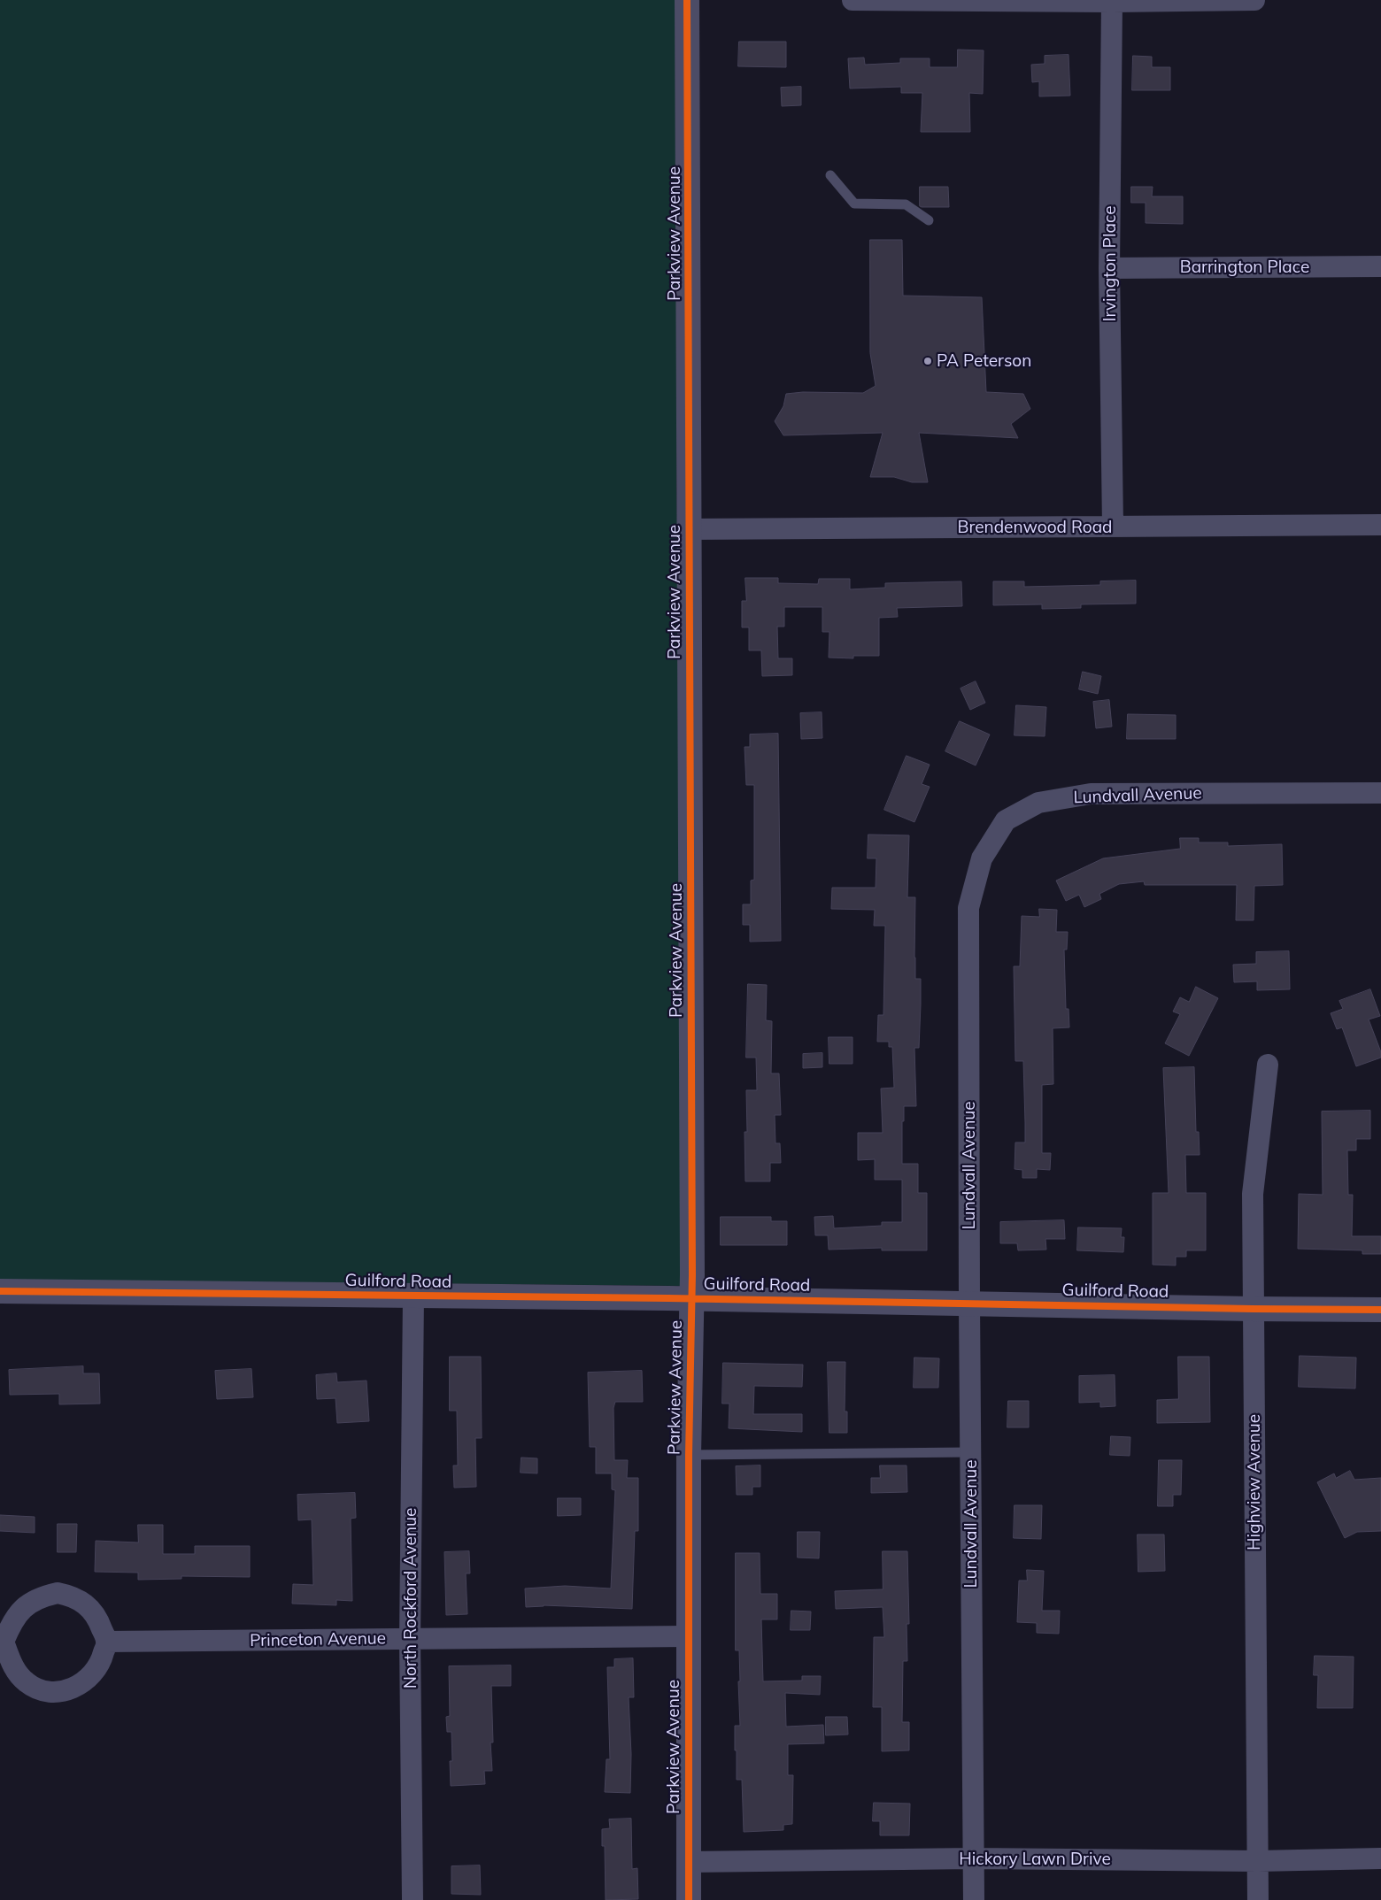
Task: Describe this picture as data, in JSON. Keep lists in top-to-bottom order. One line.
{"streets":{"street":["Parkview Avenue","Irvington Place","Barrington Place","Brendenwood Road","Lundvall Avenue","Guilford Road","Highview Avenue","North Rockford Avenue","Princeton Avenue","Hickory Lawn Drive"]},"crossings":[["Parkview Avenue","Brendenwood Road"],["Parkview Avenue","Guilford Road"],["Parkview Avenue","Princeton Avenue"],["Parkview Avenue","Hickory Lawn Drive"],["Irvington Place","Barrington Place"],["Irvington Place","Brendenwood Road"],["Lundvall Avenue","Guilford Road"],["Lundvall Avenue","Hickory Lawn Drive"],["Guilford Road","Highview Avenue"],["Guilford Road","North Rockford Avenue"],["Highview Avenue","Hickory Lawn Drive"],["North Rockford Avenue","Princeton Avenue"]],"places":["PA Peterson"]}
